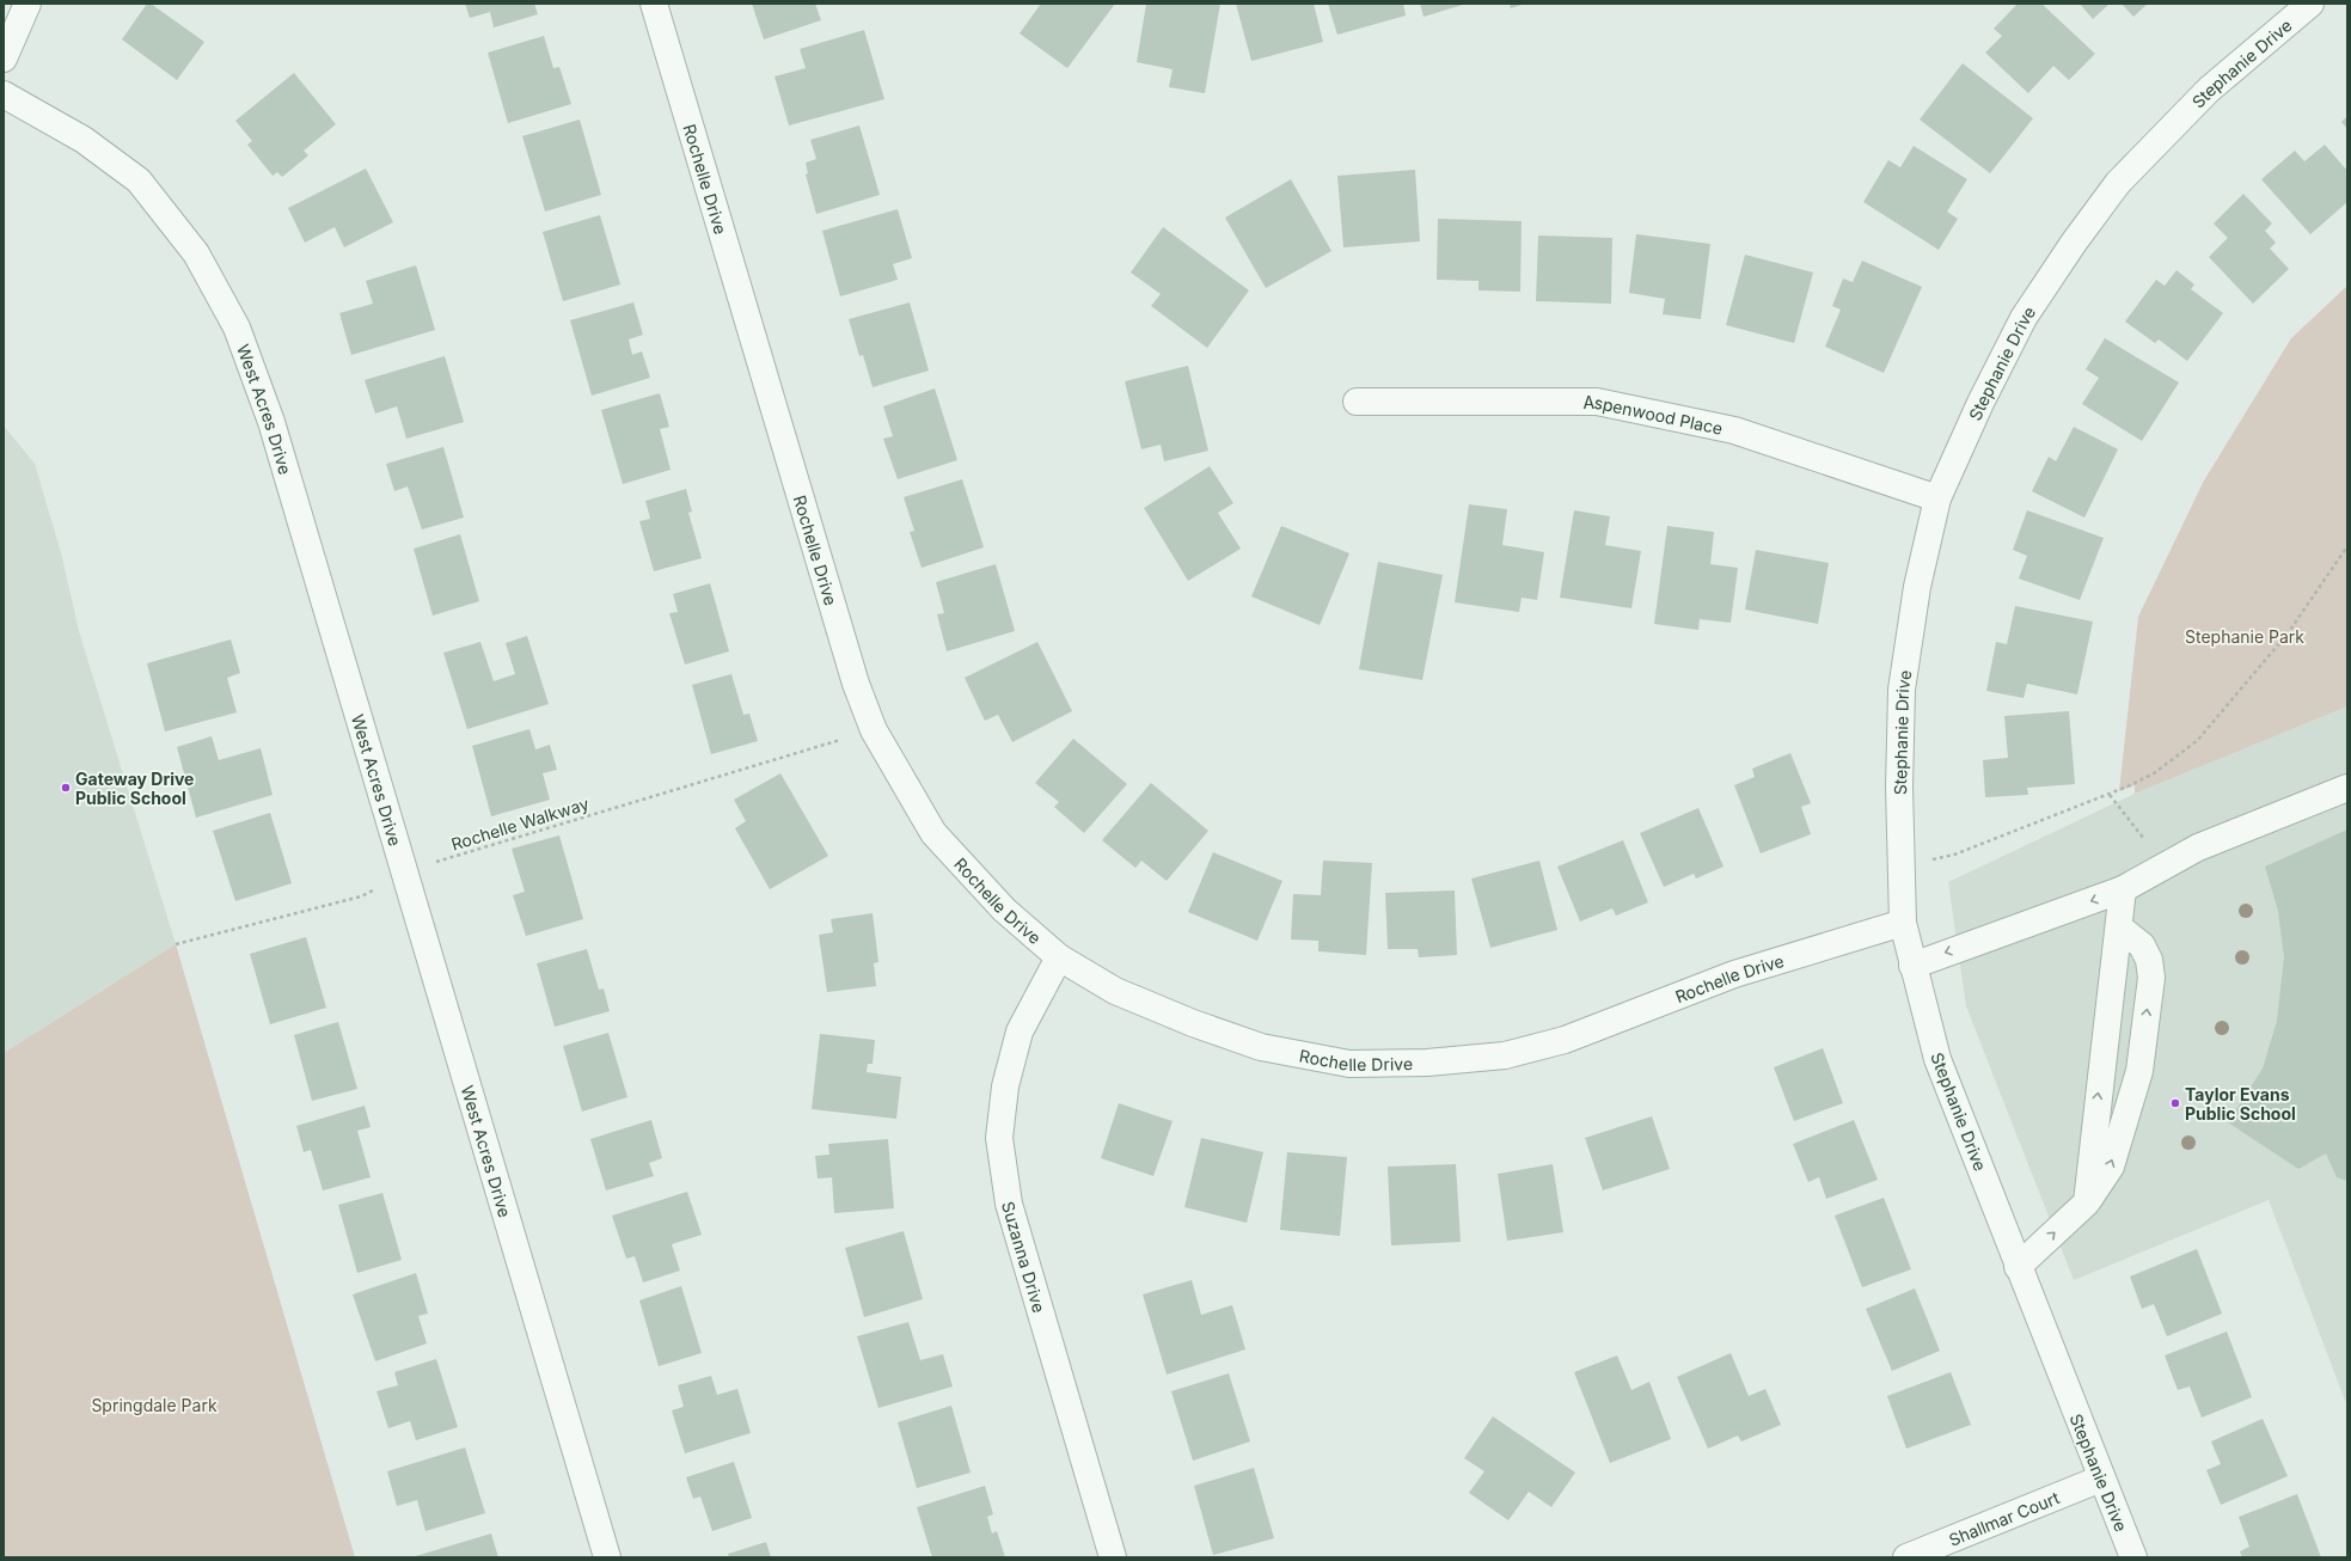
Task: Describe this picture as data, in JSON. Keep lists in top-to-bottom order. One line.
{"streets":{"street":["Stephanie Drive","Rochelle Drive","West Acres Drive","Aspenwood Place","Suzanna Drive","Shallmar Court"],"path":["Rochelle Walkway"]},"crossings":[["Stephanie Drive","Rochelle Drive"],["Stephanie Drive","Aspenwood Place"],["Stephanie Drive","Shallmar Court"],["Rochelle Drive","Rochelle Walkway"],["Rochelle Drive","Suzanna Drive"],["West Acres Drive","Rochelle Walkway"]],"parks":["Stephanie Park","Springdale Park"],"places":["Gateway Drive Public School","Taylor Evans Public School"]}
